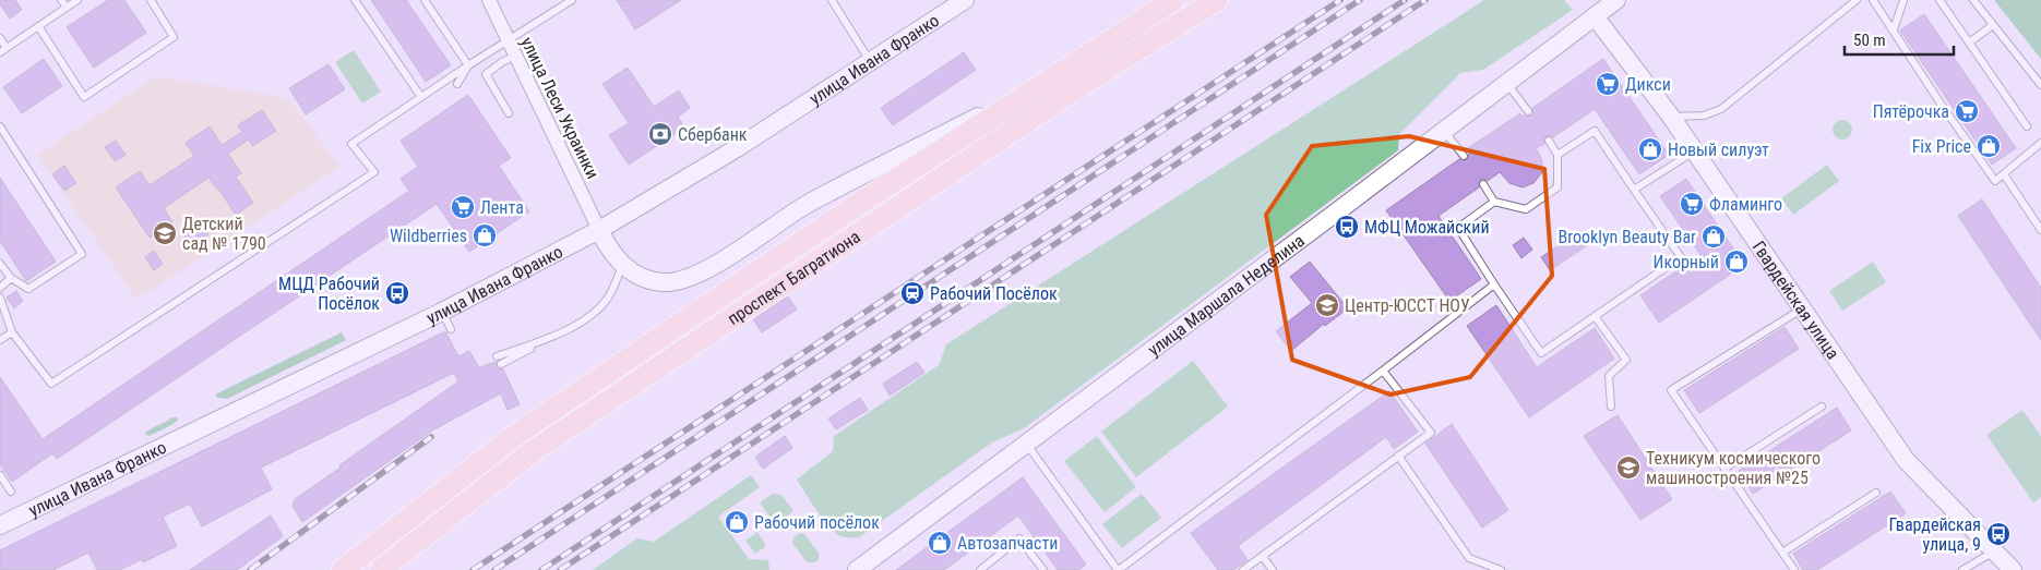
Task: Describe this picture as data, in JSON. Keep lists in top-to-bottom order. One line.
{"streets":{"main road":["проспект Багратиона"],"street":["улица Ивана Франко","улица Леси Украинки","улица Маршала Неделина","Гвардейская улица"]},"crossings":[["улица Ивана Франко","улица Леси Украинки"],["улица Маршала Неделина","Гвардейская улица"]],"places":{"supermarket":["Дикси","Пятёрочка","Фламинго","Лента"],"bank":["Сбербанк"],"shop":["Fix Price","Новый силуэт","Wildberries","Brooklyn Beauty Bar","Икорный","Рабочий посёлок","Автозапчасти"],"bus stop":["МФЦ Можайский","МЦД Рабочий Посёлок","Гвардейская улица, 9"],"school or university":["Детский сад № 1790","Центр-ЮССТ НОУ","Техникум космического машиностроения №25"],"station":["Рабочий Посёлок"]},"scale_bar":"50 m"}
